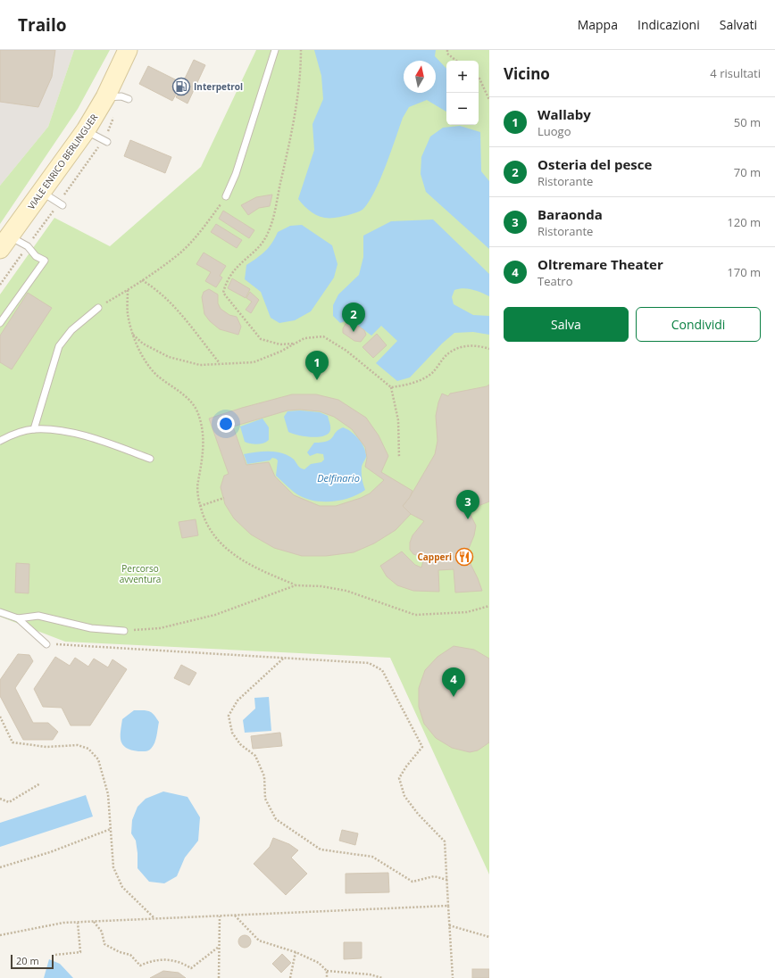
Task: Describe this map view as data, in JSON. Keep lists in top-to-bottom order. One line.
{"streets":{"main road":["VIALE ENRICO BERLINGUER"]},"water":["Delfinario"],"parks":["Percorso avventura"],"places":{"fuel station":["Interpetrol"],"restaurant":["Capperi"]},"scale_bar":"20 m","north":"top","page":{"header":"Trailo","nav":["Mappa","Indicazioni","Salvati"],"heading":["Vicino","4 risultati"],"map_buttons":["+","−"],"list":[{"mark":"1","name":"Wallaby","note":"Luogo","value":"50 m"},{"mark":"2","name":"Osteria del pesce","note":"Ristorante","value":"70 m"},{"mark":"3","name":"Baraonda","note":"Ristorante","value":"120 m"},{"mark":"4","name":"Oltremare Theater","note":"Teatro","value":"170 m"}],"buttons":["Salva","Condividi"],"pins":["2","1","3","4"],"scale":"20 m"}}
